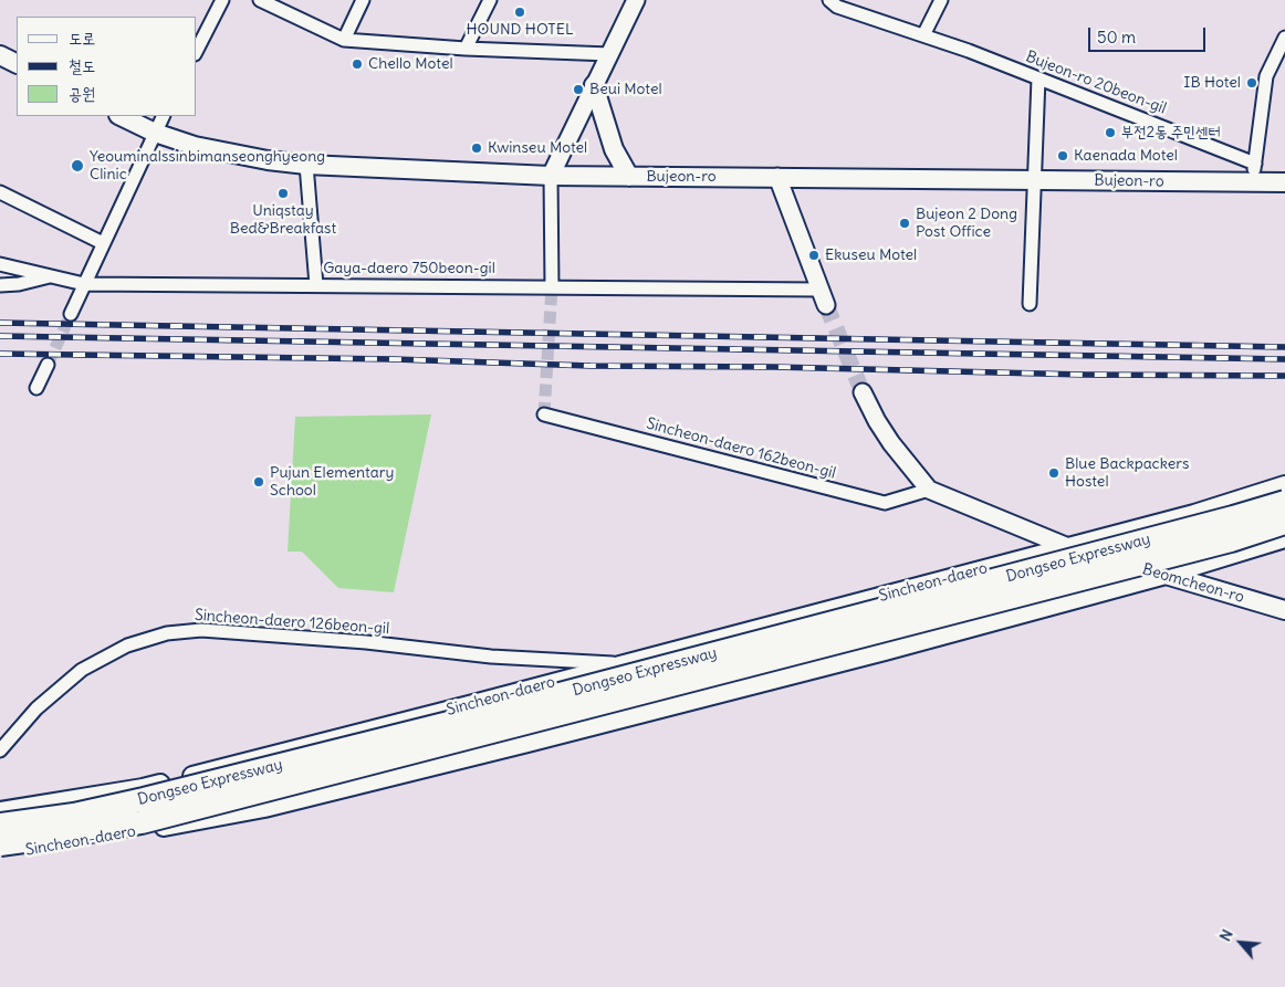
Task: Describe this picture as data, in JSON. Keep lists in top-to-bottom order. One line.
{"streets":{"highway":["Dongseo Expressway"],"main road":["Bujeon-ro","Sincheon-daero","Beomcheon-ro"],"street":["Bujeon-ro 20beon-gil","Gaya-daero 750beon-gil","Sincheon-daero 162beon-gil","Sincheon-daero 126beon-gil"]},"crossings":[["Sincheon-daero","Beomcheon-ro"],["Sincheon-daero","Sincheon-daero 126beon-gil"]],"places":["HOUND HOTEL","Chello Motel","IB Hotel","Beui Motel","부전2동 주민센터","Kwinseu Motel","Kaenada Motel","Yeouminalssinbimanseonghyeong Clinic","Uniqstay Bed&Breakfast","Bujeon 2 Dong Post Office","Ekuseu Motel","Blue Backpackers Hostel","Pujun Elementary School"],"legend":["도로","철도","공원"],"scale_bar":"50 m","north":"top left"}
